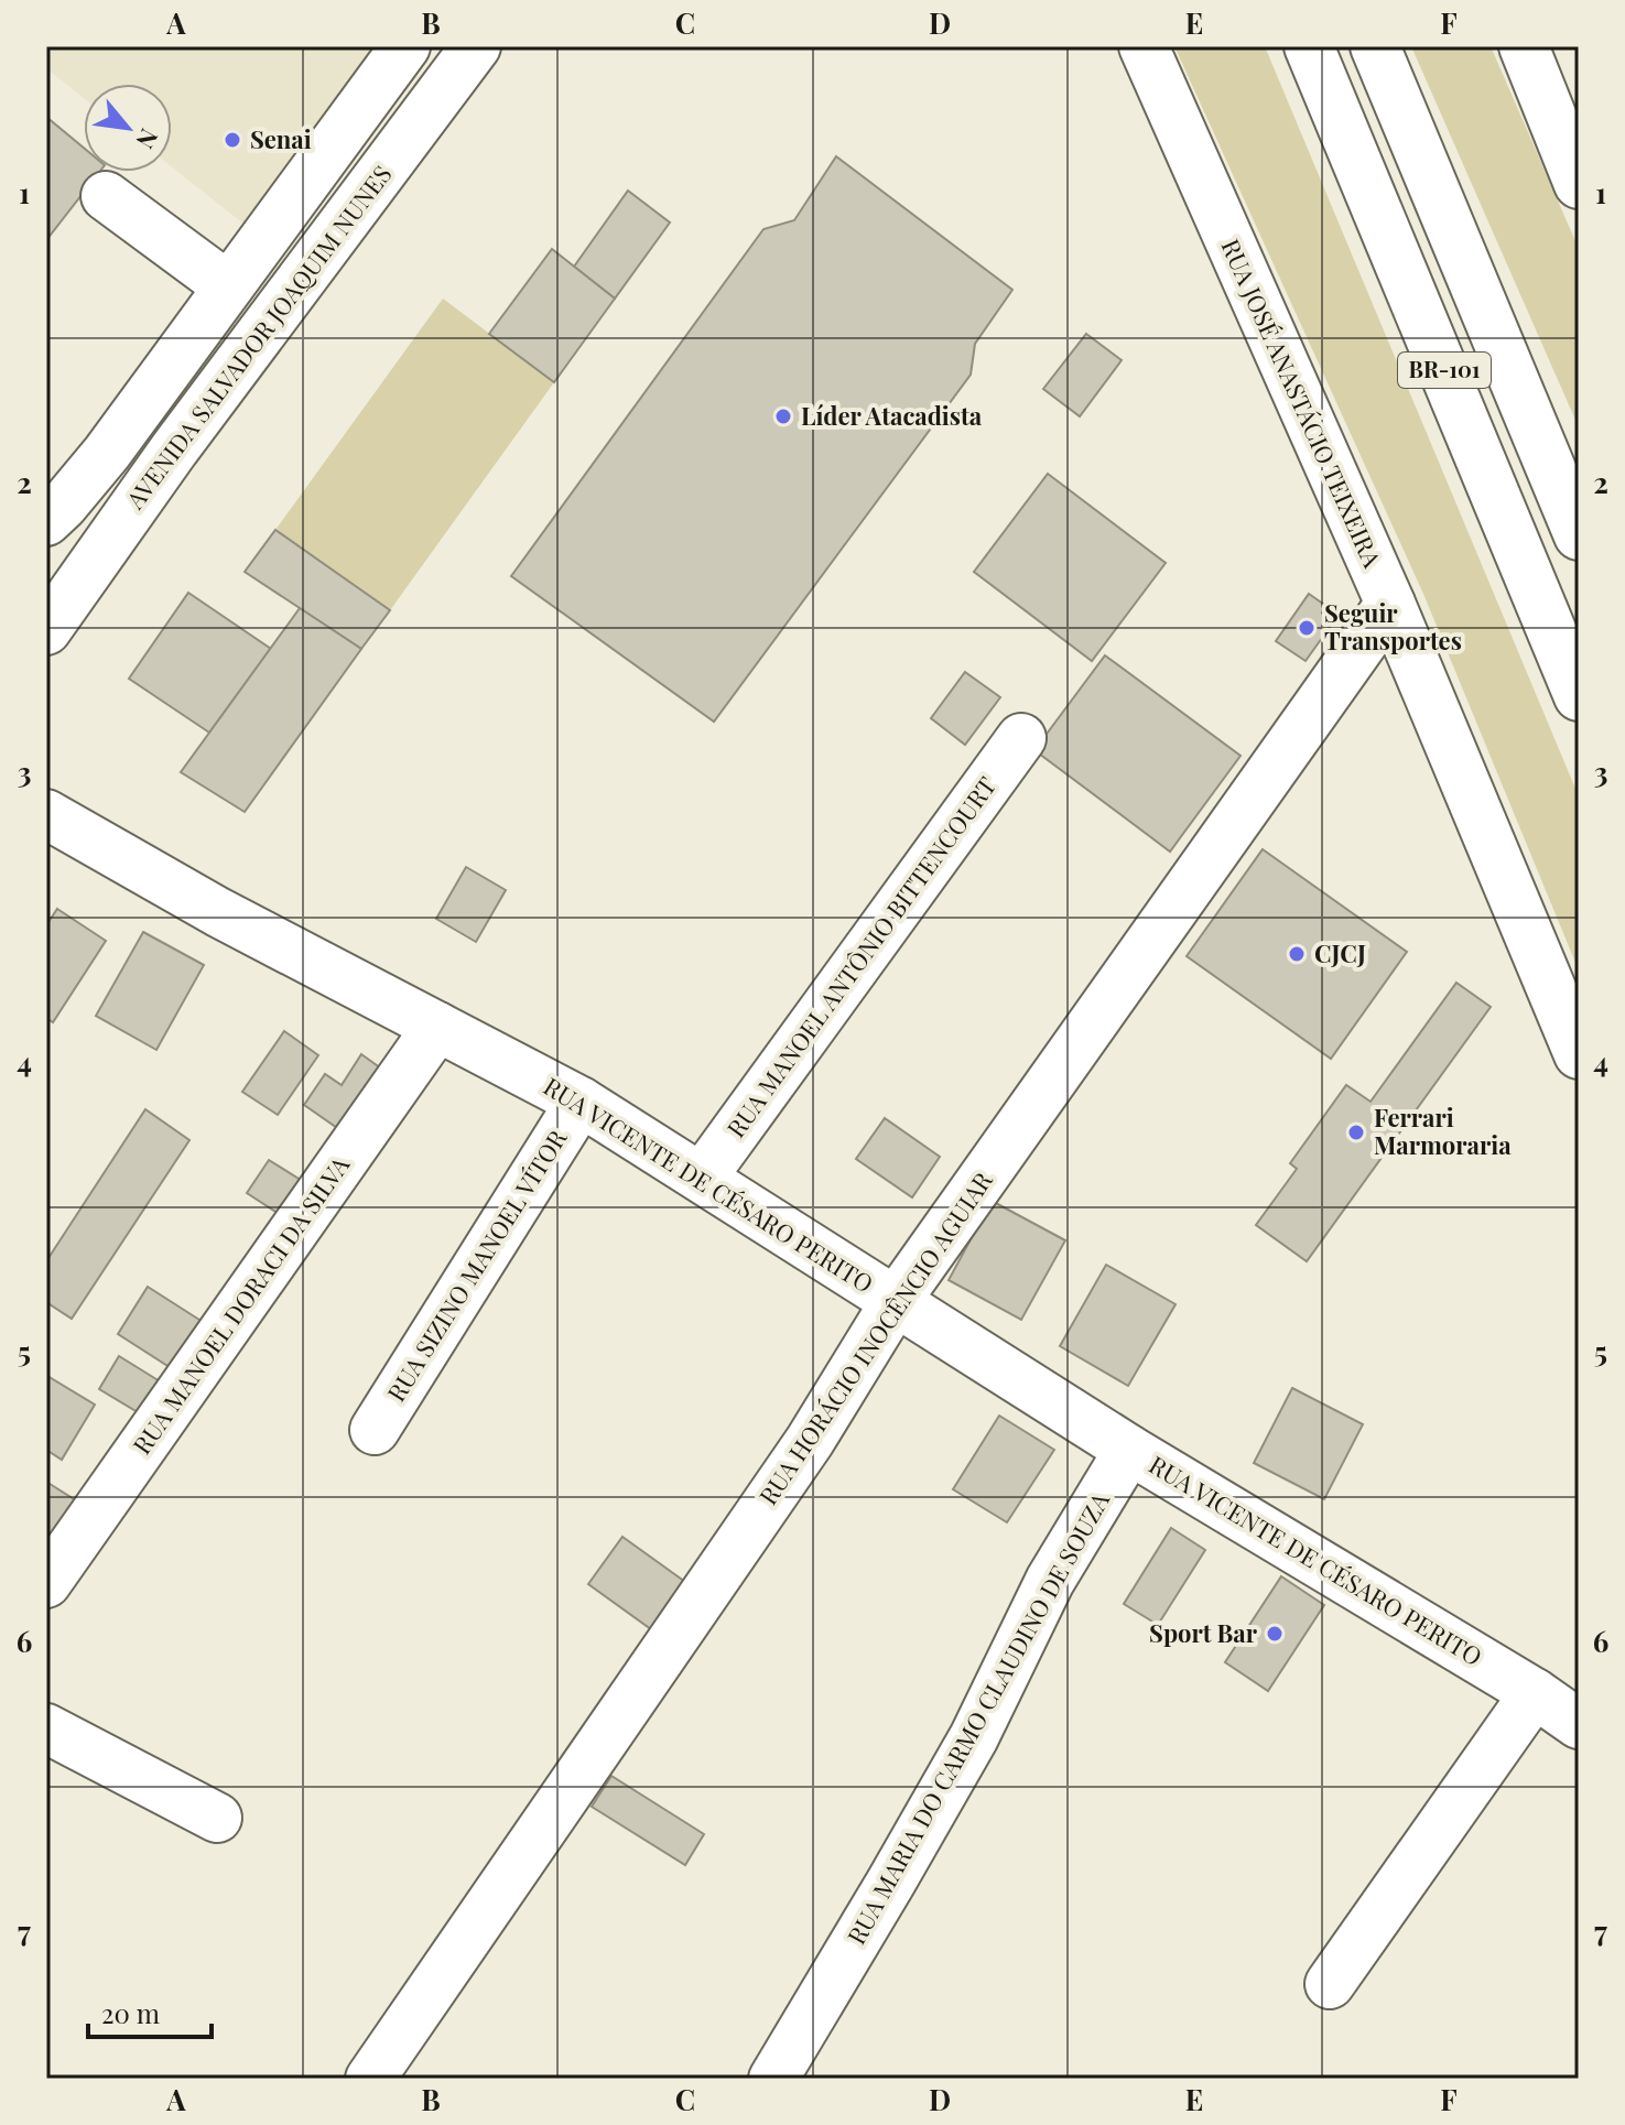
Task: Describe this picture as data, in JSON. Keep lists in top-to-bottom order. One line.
{"streets":{"main road":["AVENIDA SALVADOR JOAQUIM NUNES","BR-101","RUA JOSÉ ANASTÁCIO TEIXEIRA","RUA MANOEL ANTÔNIO BITTENCOURT","RUA VICENTE DE CÉSARO PERITO","RUA SIZINO MANOEL VÍTOR","RUA MANOEL DORACI DA SILVA","RUA HORÁCIO INOCÊNCIO AGUIAR","RUA MARIA DO CARMO CLAUDINO DE SOUZA"]},"crossings":[["RUA JOSÉ ANASTÁCIO TEIXEIRA","RUA HORÁCIO INOCÊNCIO AGUIAR"],["RUA MANOEL ANTÔNIO BITTENCOURT","RUA VICENTE DE CÉSARO PERITO"],["RUA VICENTE DE CÉSARO PERITO","RUA SIZINO MANOEL VÍTOR"],["RUA VICENTE DE CÉSARO PERITO","RUA MANOEL DORACI DA SILVA"],["RUA VICENTE DE CÉSARO PERITO","RUA HORÁCIO INOCÊNCIO AGUIAR"],["RUA VICENTE DE CÉSARO PERITO","RUA MARIA DO CARMO CLAUDINO DE SOUZA"]],"places":["Senai","Líder Atacadista","Seguir Transportes","CJCJ","Ferrari Marmoraria","Sport Bar"],"scale_bar":"20 m","north":"bottom right","grid":{"columns":["A","B","C","D","E","F"],"rows":["1","2","3","4","5","6","7"]}}
